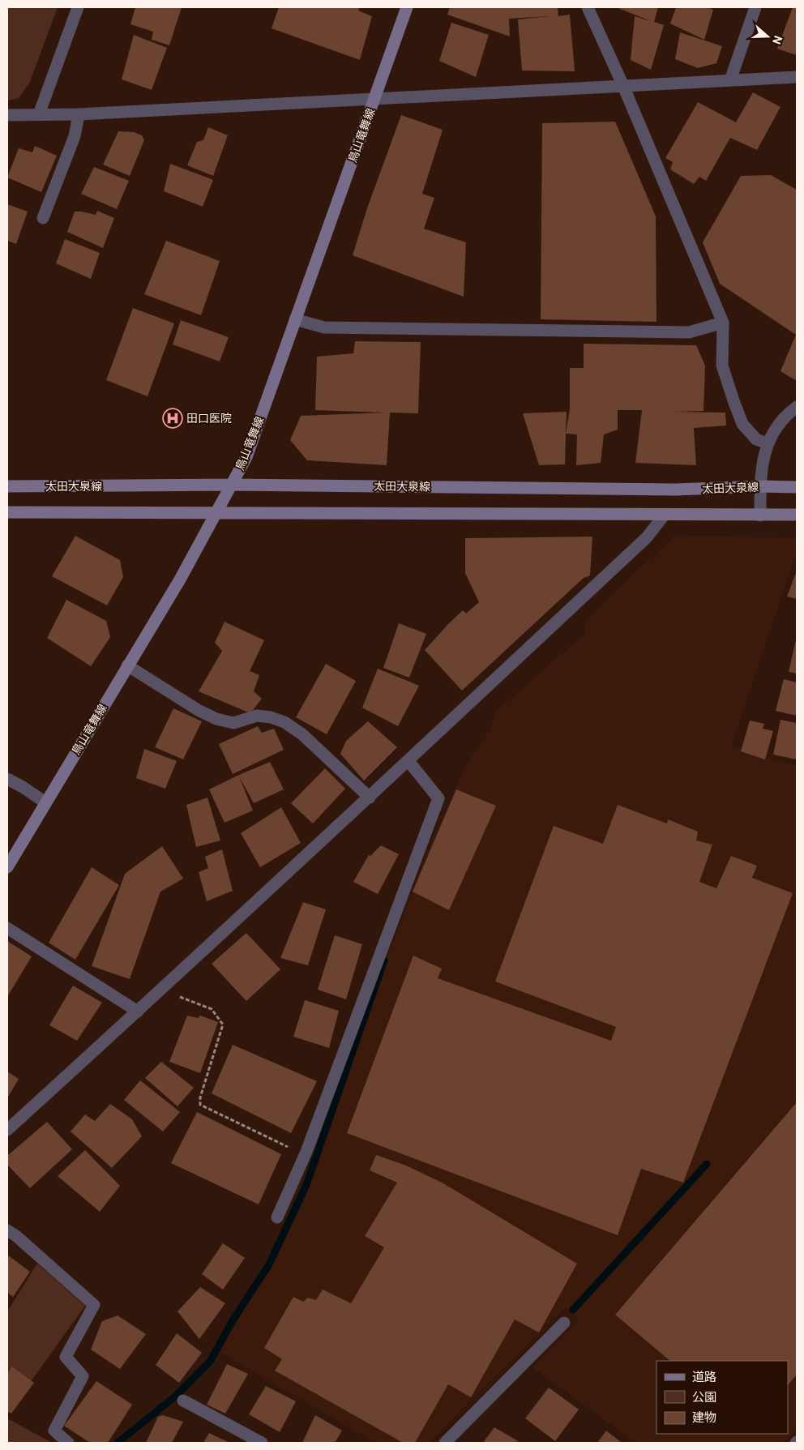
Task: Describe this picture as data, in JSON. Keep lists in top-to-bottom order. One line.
{"streets":{"main road":["鳥山竜舞線","太田大泉線"]},"crossings":[["鳥山竜舞線","太田大泉線"]],"places":{"hospital":["田口医院"]},"legend":["道路","公園","建物"],"north":"right"}
